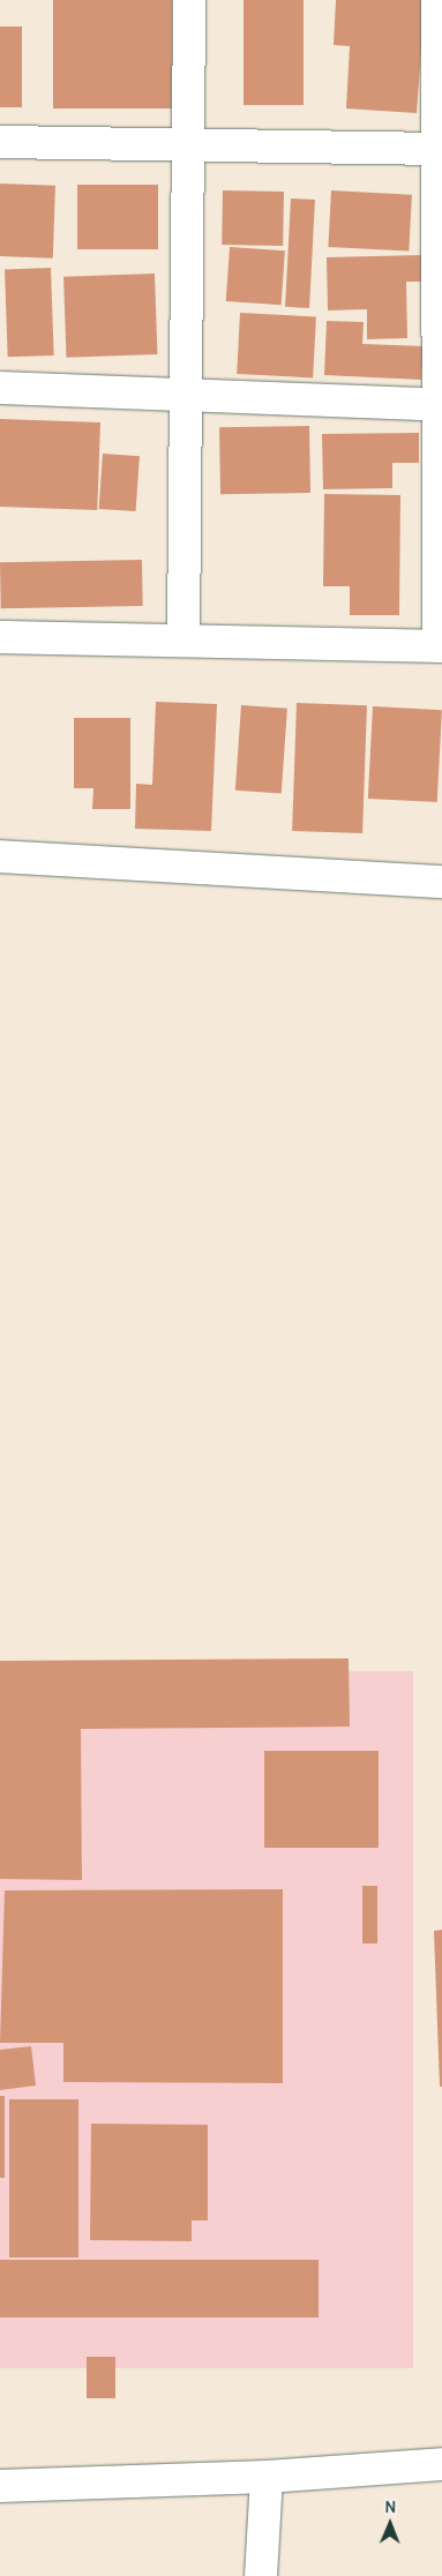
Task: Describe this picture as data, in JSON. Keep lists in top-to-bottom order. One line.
{"north":"top"}
